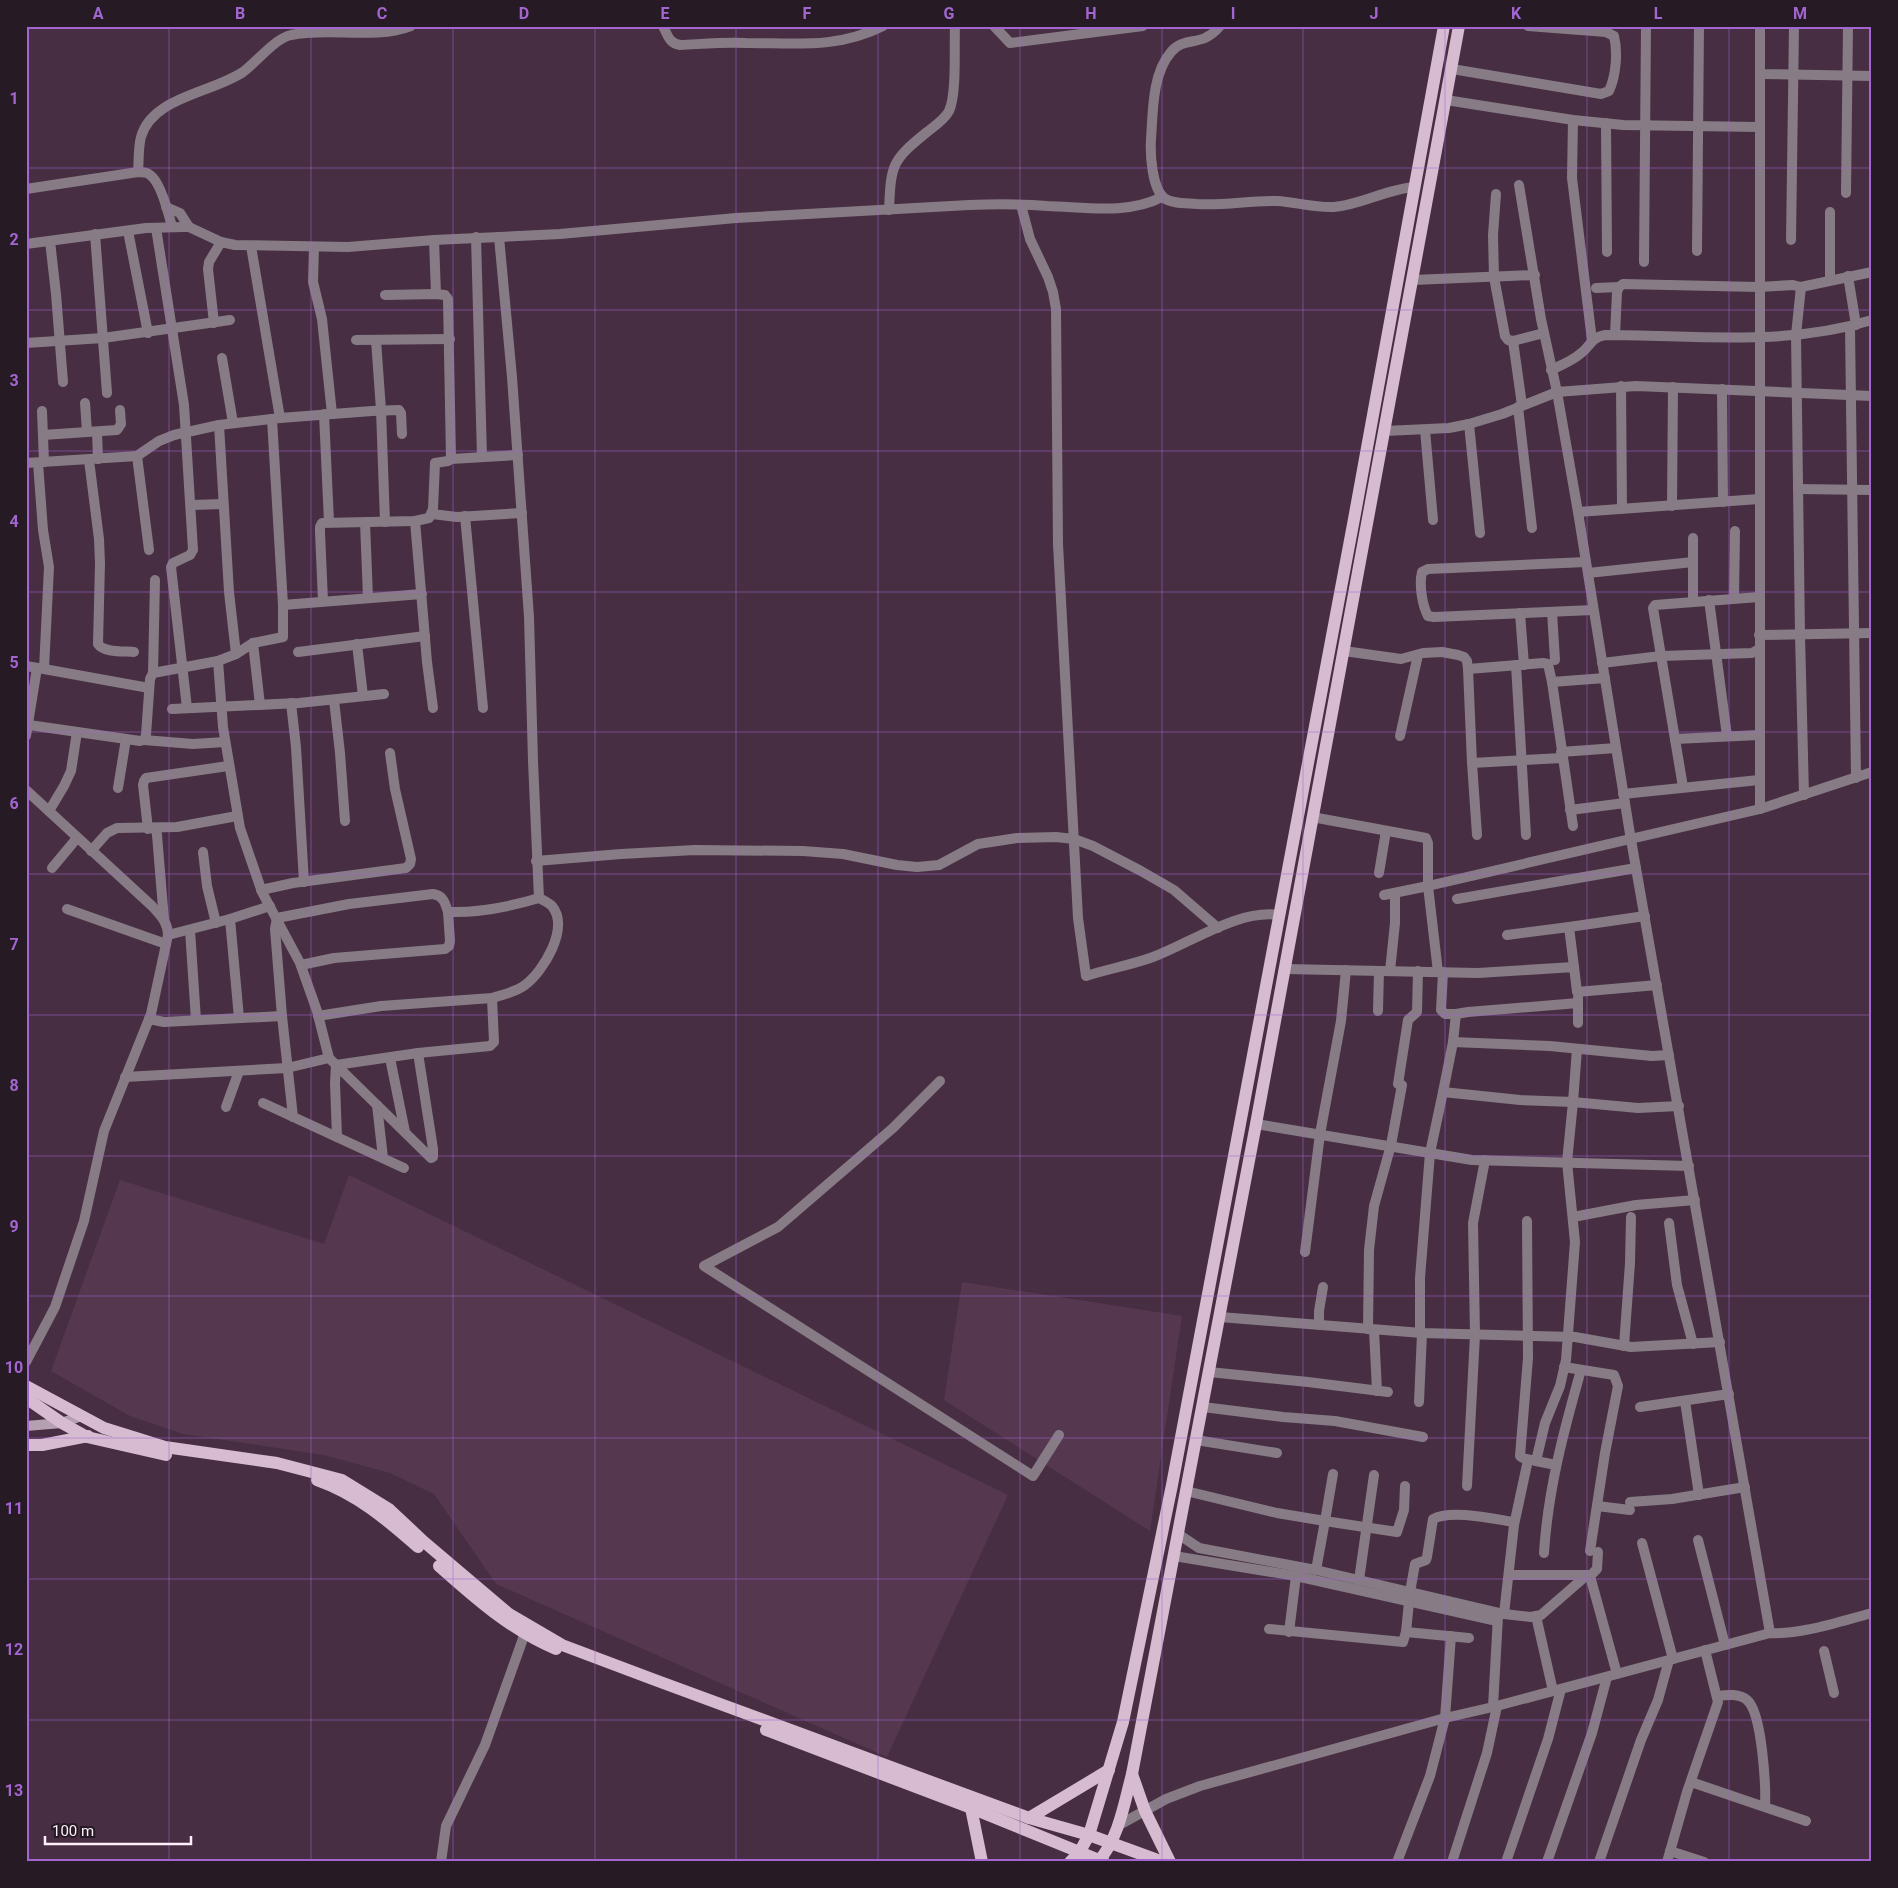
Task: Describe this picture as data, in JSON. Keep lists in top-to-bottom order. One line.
{"scale_bar":"100 m","grid":{"columns":["A","B","C","D","E","F","G","H","I","J","K","L","M"],"rows":["1","2","3","4","5","6","7","8","9","10","11","12","13"]}}
